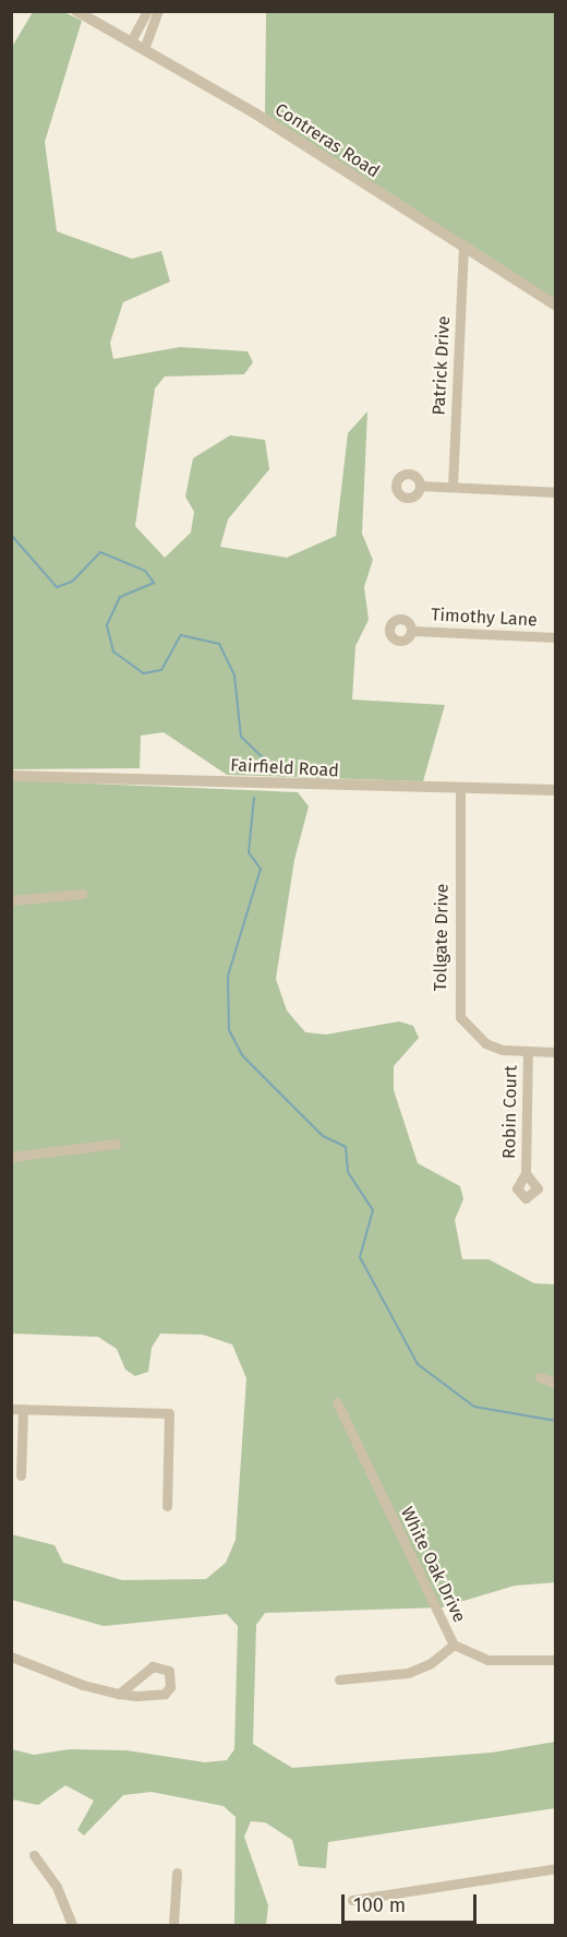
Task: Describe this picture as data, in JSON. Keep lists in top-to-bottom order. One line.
{"streets":{"street":["Contreras Road","Patrick Drive","Timothy Lane","Fairfield Road","Tollgate Drive","Robin Court","White Oak Drive"]},"crossings":[["Contreras Road","Patrick Drive"],["Fairfield Road","Tollgate Drive"],["Tollgate Drive","Robin Court"]],"scale_bar":"100 m"}
